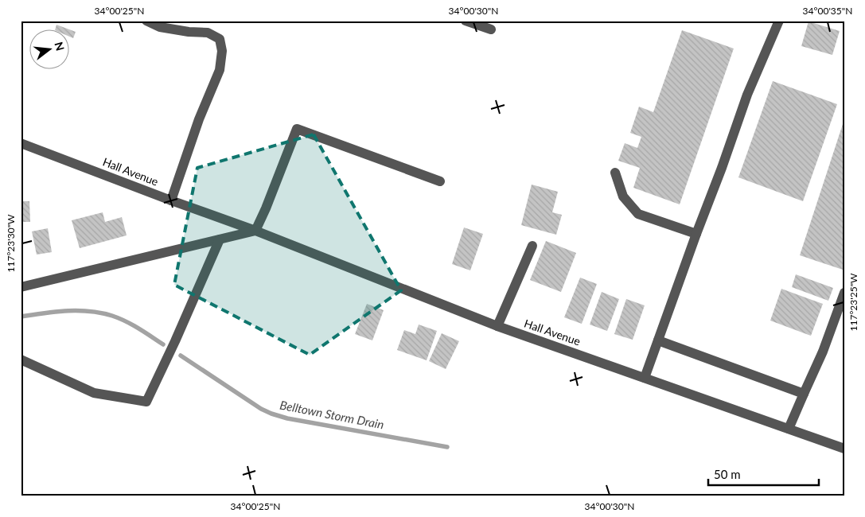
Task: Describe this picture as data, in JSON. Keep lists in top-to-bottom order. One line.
{"streets":{"street":["Hall Avenue"]},"water":["Belltown Storm Drain"],"scale_bar":"50 m","north":"right","coordinates":["34°00'25\"N","34°00'30\"N","34°00'35\"N","117°23'30\"W","117°23'25\"W"]}
